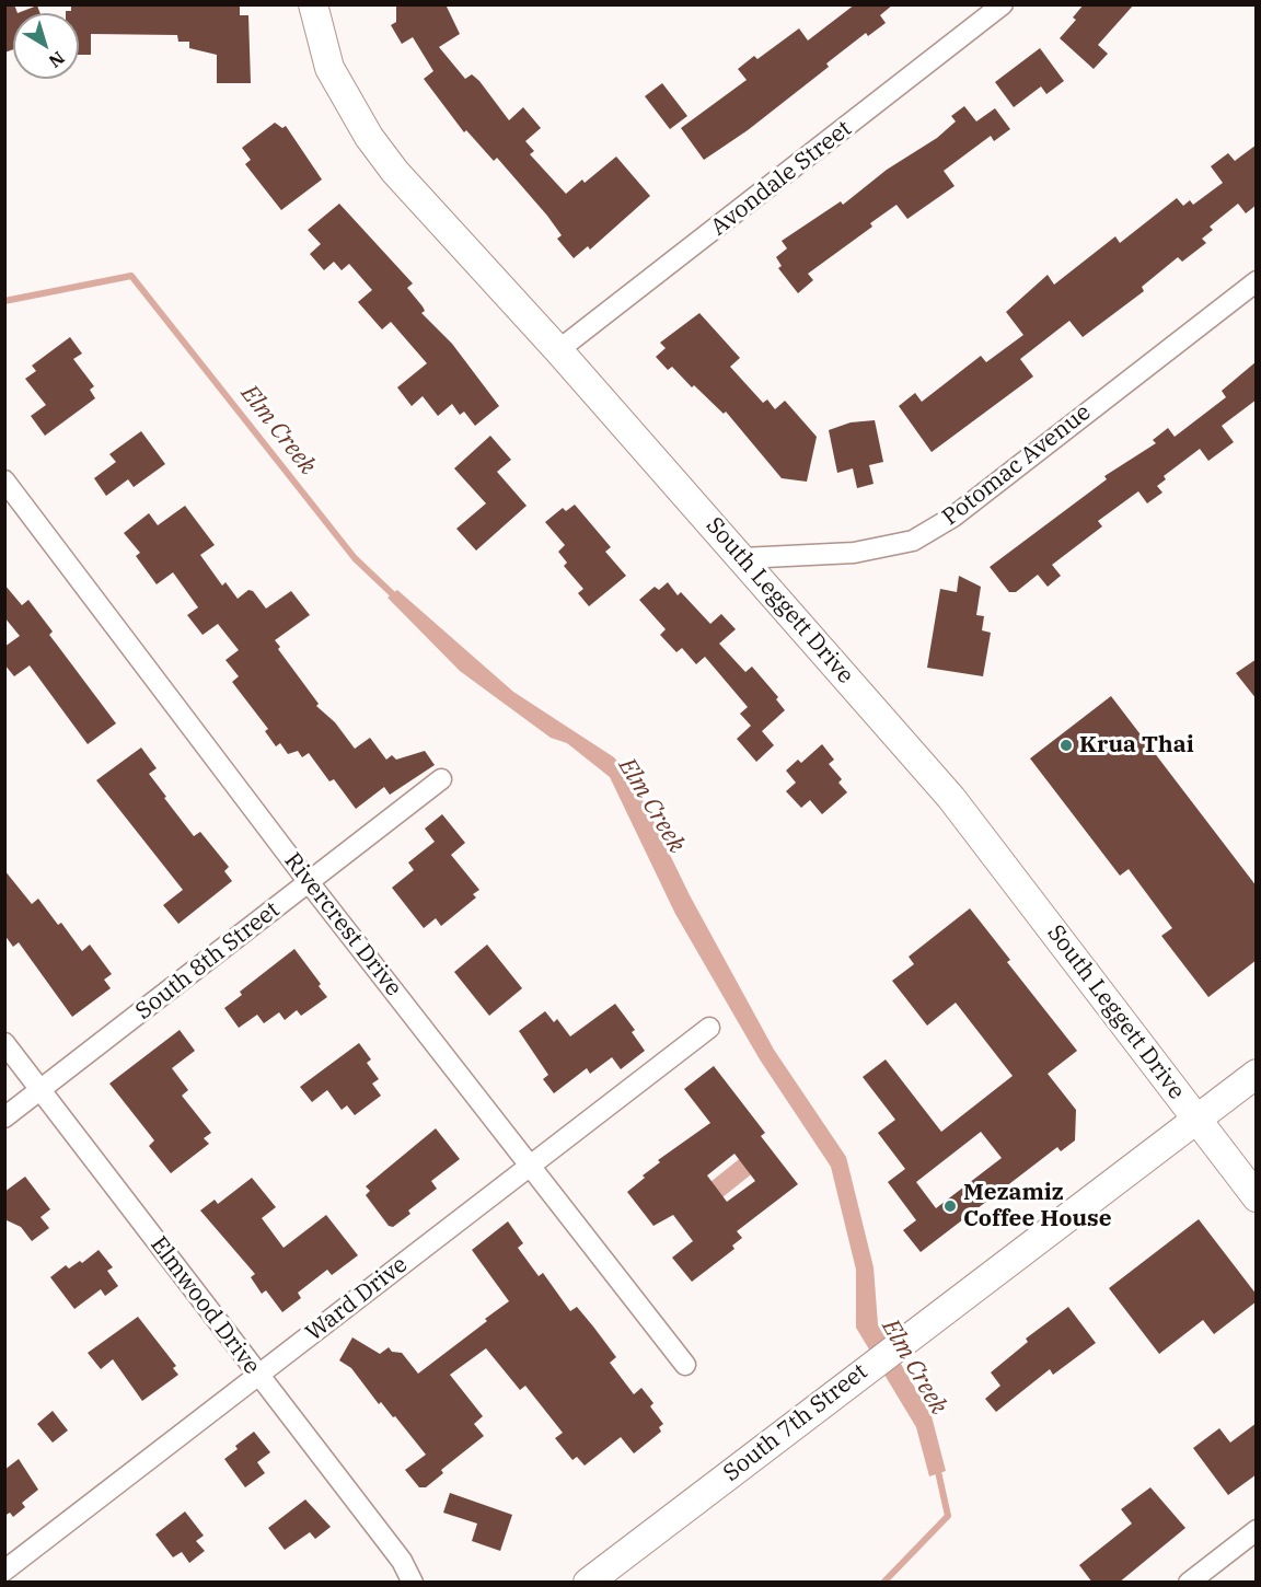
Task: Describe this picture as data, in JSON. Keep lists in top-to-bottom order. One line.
{"streets":{"street":["Avondale Street","Potomac Avenue","South Leggett Drive","Rivercrest Drive","South 8th Street","Ward Drive","Elmwood Drive","South 7th Street"]},"crossings":[["Avondale Street","South Leggett Drive"],["Potomac Avenue","South Leggett Drive"],["South Leggett Drive","South 7th Street"],["Rivercrest Drive","South 8th Street"],["Rivercrest Drive","Ward Drive"],["South 8th Street","Elmwood Drive"],["Ward Drive","Elmwood Drive"]],"water":["Elm Creek"],"places":["Krua Thai","Mezamiz Coffee House"],"north":"bottom right"}
